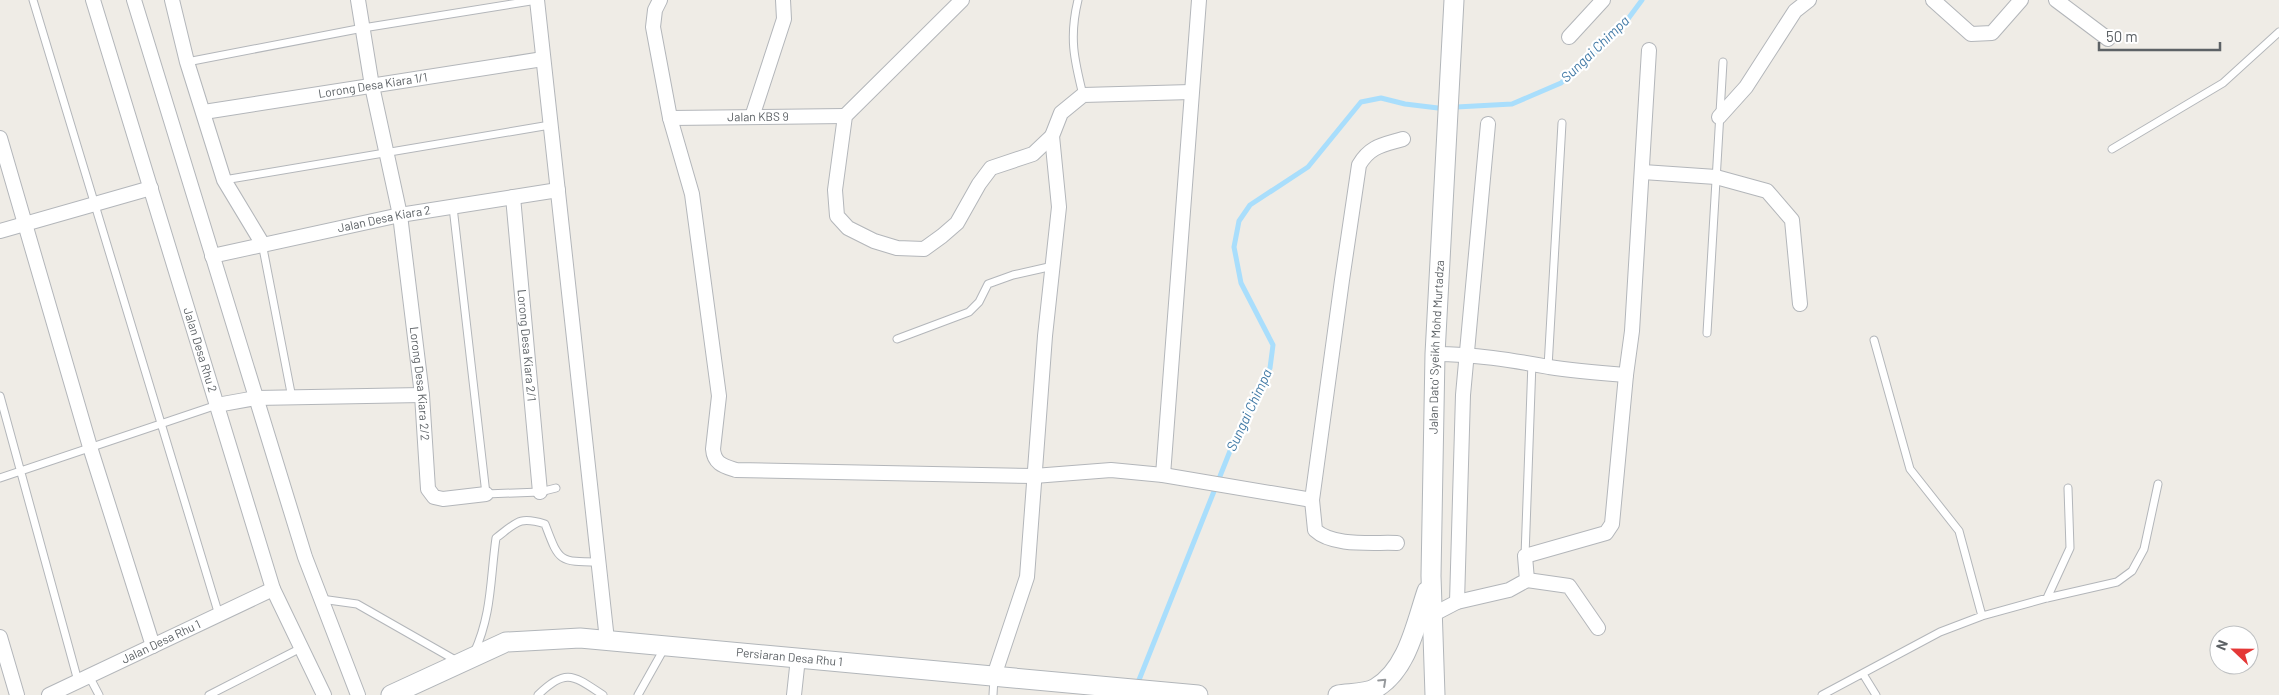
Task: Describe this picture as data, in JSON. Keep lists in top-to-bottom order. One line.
{"streets":{"main road":["Jalan Dato' Syeikh Mohd Murtadza","Persiaran Desa Rhu 1"],"street":["Lorong Desa Kiara 1/1","Jalan KBS 9","Jalan Desa Kiara 2","Lorong Desa Kiara 2/1","Jalan Desa Rhu 2","Lorong Desa Kiara 2/2","Jalan Desa Rhu 1"]},"crossings":[["Lorong Desa Kiara 1/1","Lorong Desa Kiara 2/2"],["Jalan Desa Kiara 2","Lorong Desa Kiara 2/1"],["Jalan Desa Kiara 2","Lorong Desa Kiara 2/2"],["Jalan Desa Rhu 2","Jalan Desa Rhu 1"]],"water":["Sungai Chimpa"],"scale_bar":"50 m","north":"left"}
